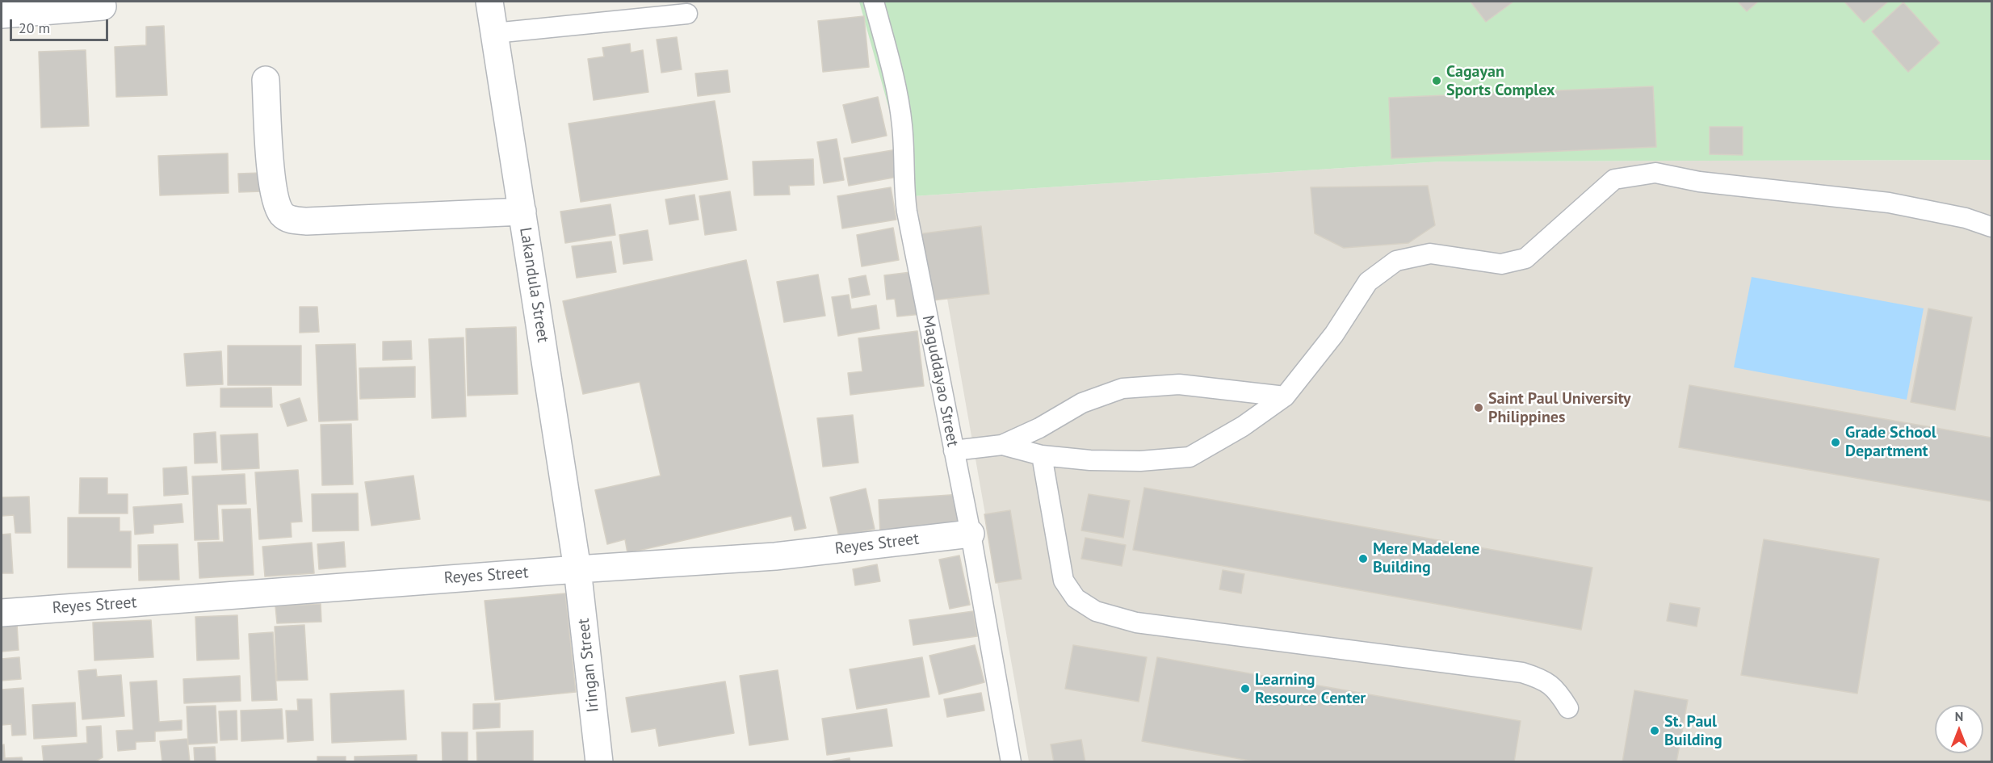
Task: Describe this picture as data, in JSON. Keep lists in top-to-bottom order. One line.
{"streets":{"street":["Lakandula Street","Reyes Street","Iringan Street"],"lane":["Maguddayao Street"]},"crossings":[["Lakandula Street","Reyes Street"],["Lakandula Street","Iringan Street"],["Maguddayao Street","Reyes Street"],["Reyes Street","Iringan Street"]],"places":["Cagayan Sports Complex","Saint Paul University Philippines","Grade School Department","Mere Madelene Building","Learning Resource Center","St. Paul Building"],"scale_bar":"20 m","north":"top"}
